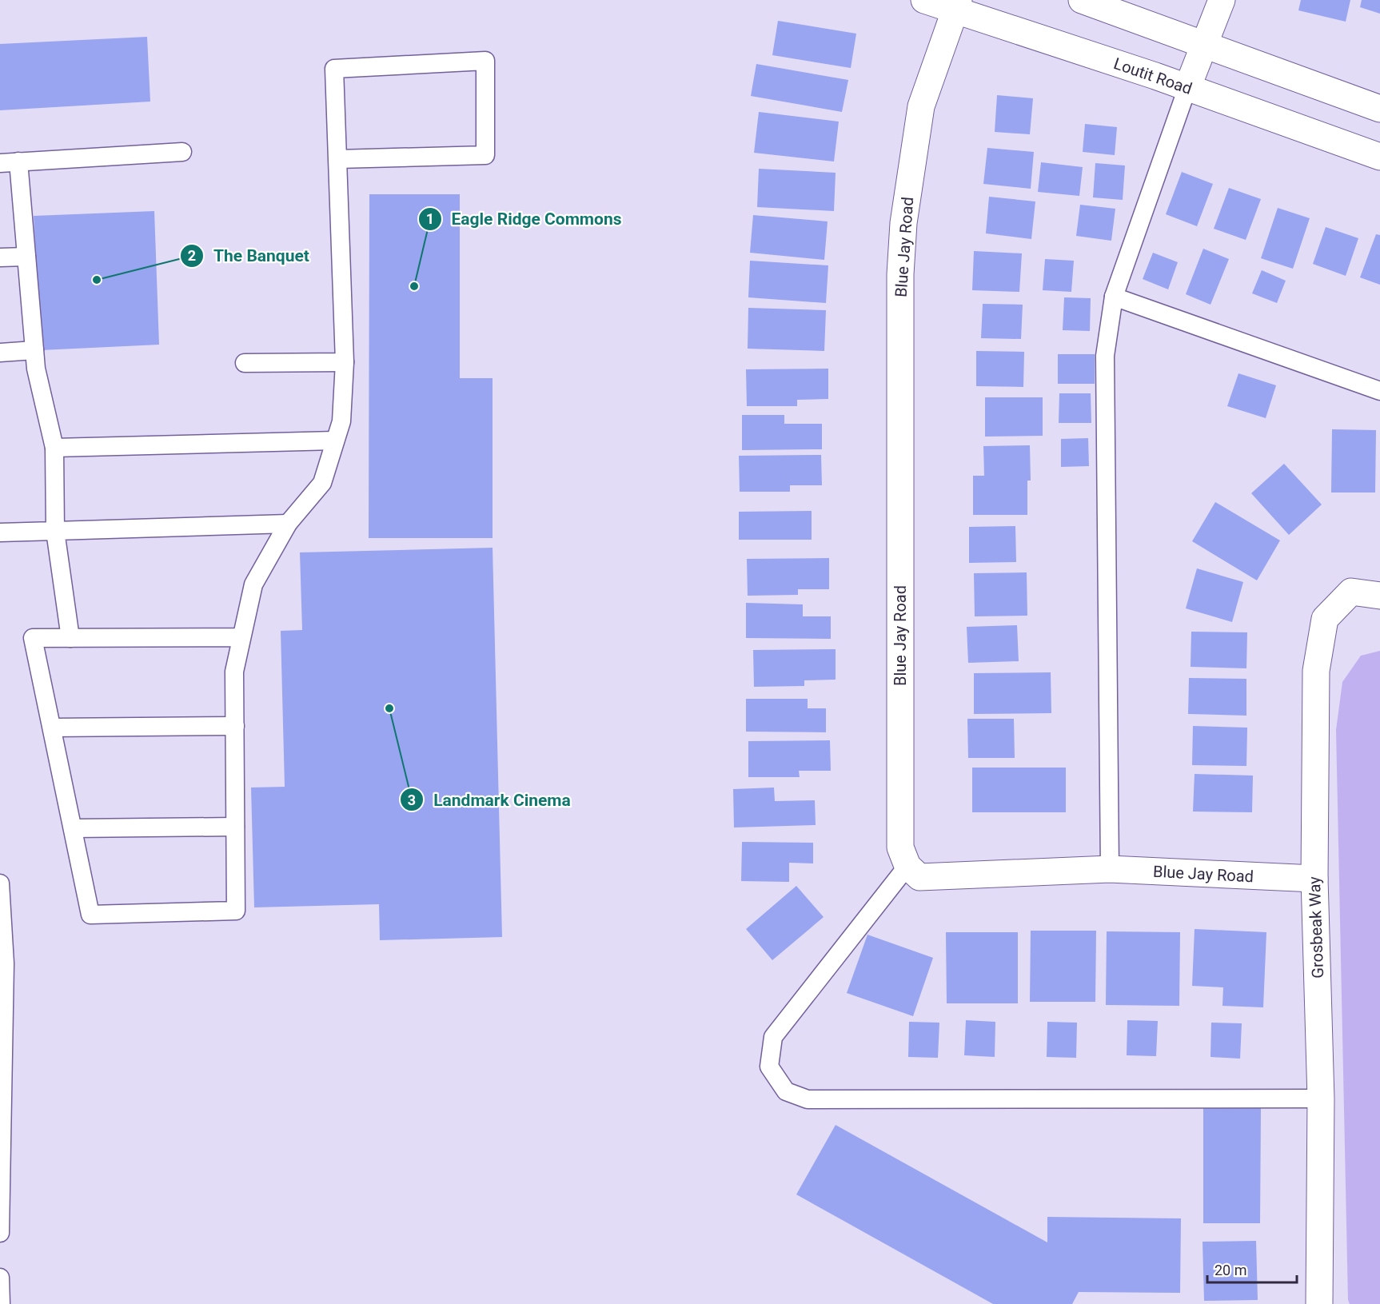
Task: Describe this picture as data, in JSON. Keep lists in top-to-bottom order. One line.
{"streets":{"street":["Loutit Road","Blue Jay Road","Grosbeak Way"]},"crossings":[["Loutit Road","Blue Jay Road"],["Blue Jay Road","Grosbeak Way"]],"places":["The Banquet","Eagle Ridge Commons","Landmark Cinema"],"scale_bar":"20 m"}
